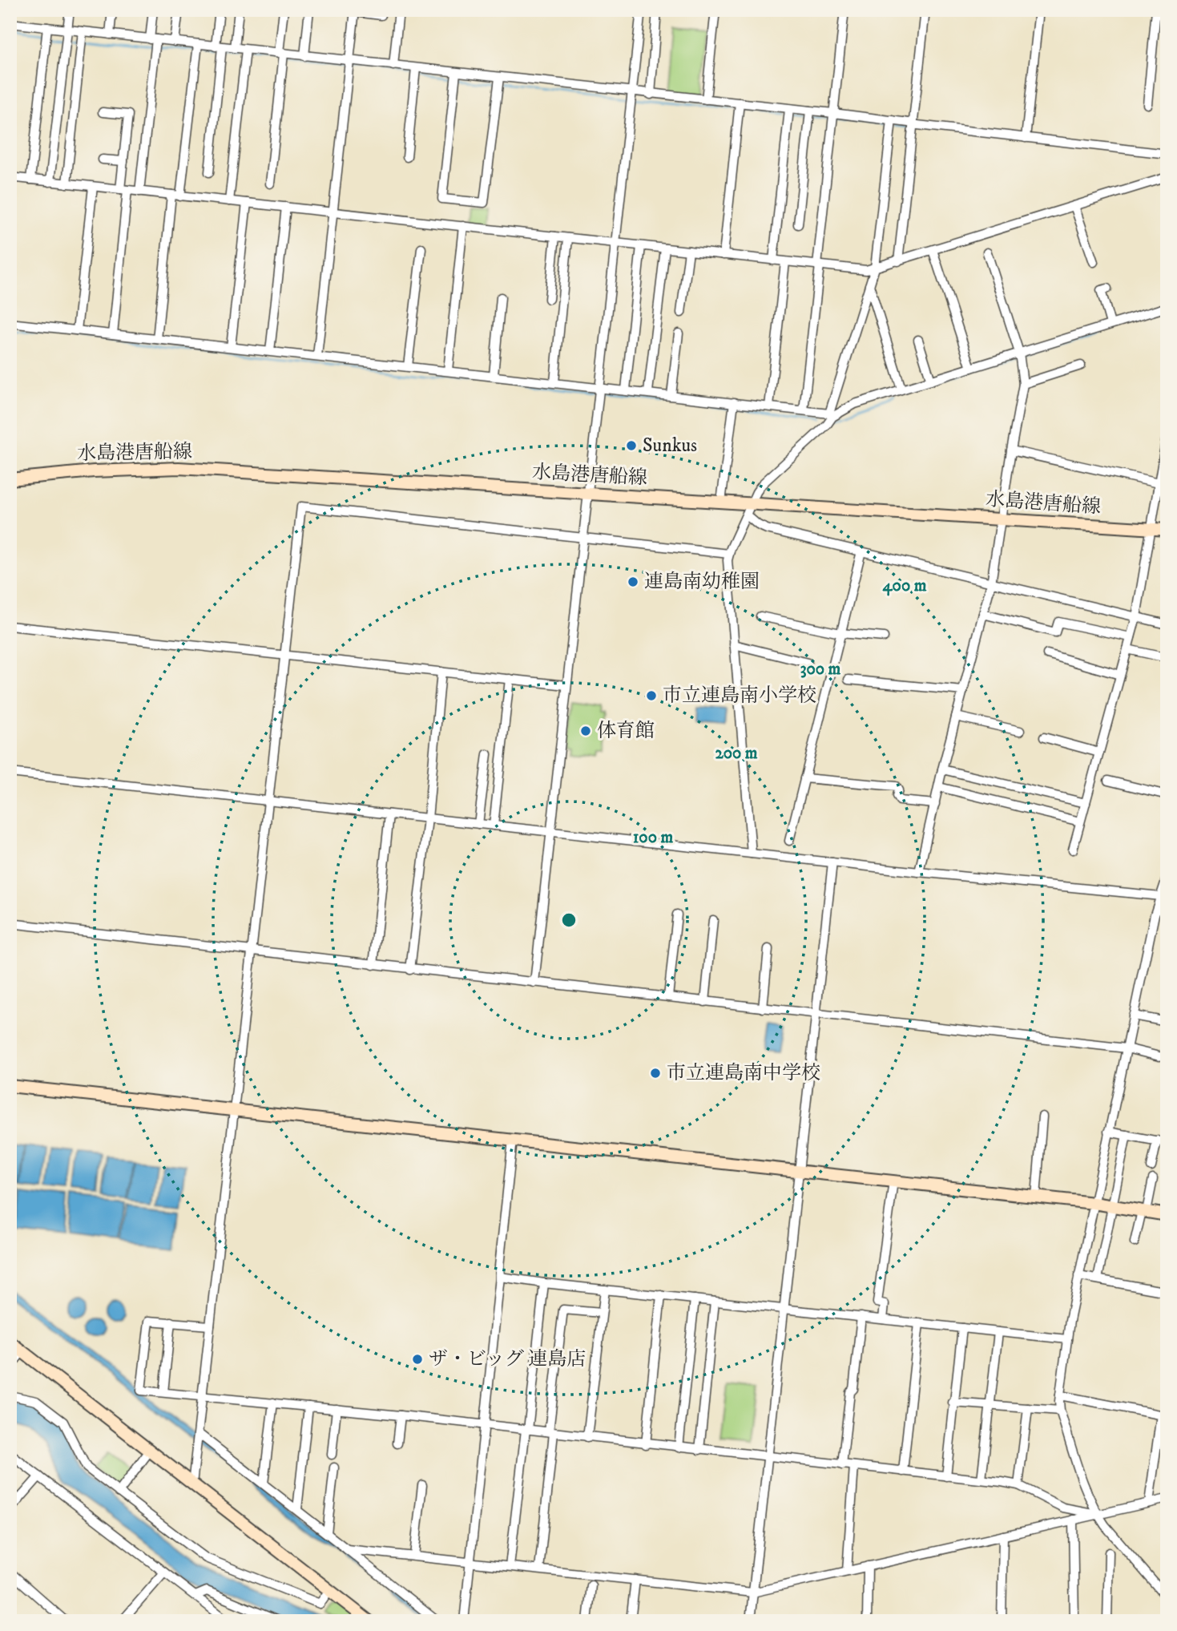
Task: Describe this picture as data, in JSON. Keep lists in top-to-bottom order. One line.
{"streets":{"street":["水島港唐船線"]},"places":["Sunkus","連島南幼稚園","市立連島南小学校","体育館","市立連島南中学校","ザ・ビッグ 連島店"],"rings":["400 m","300 m","200 m","100 m"]}
